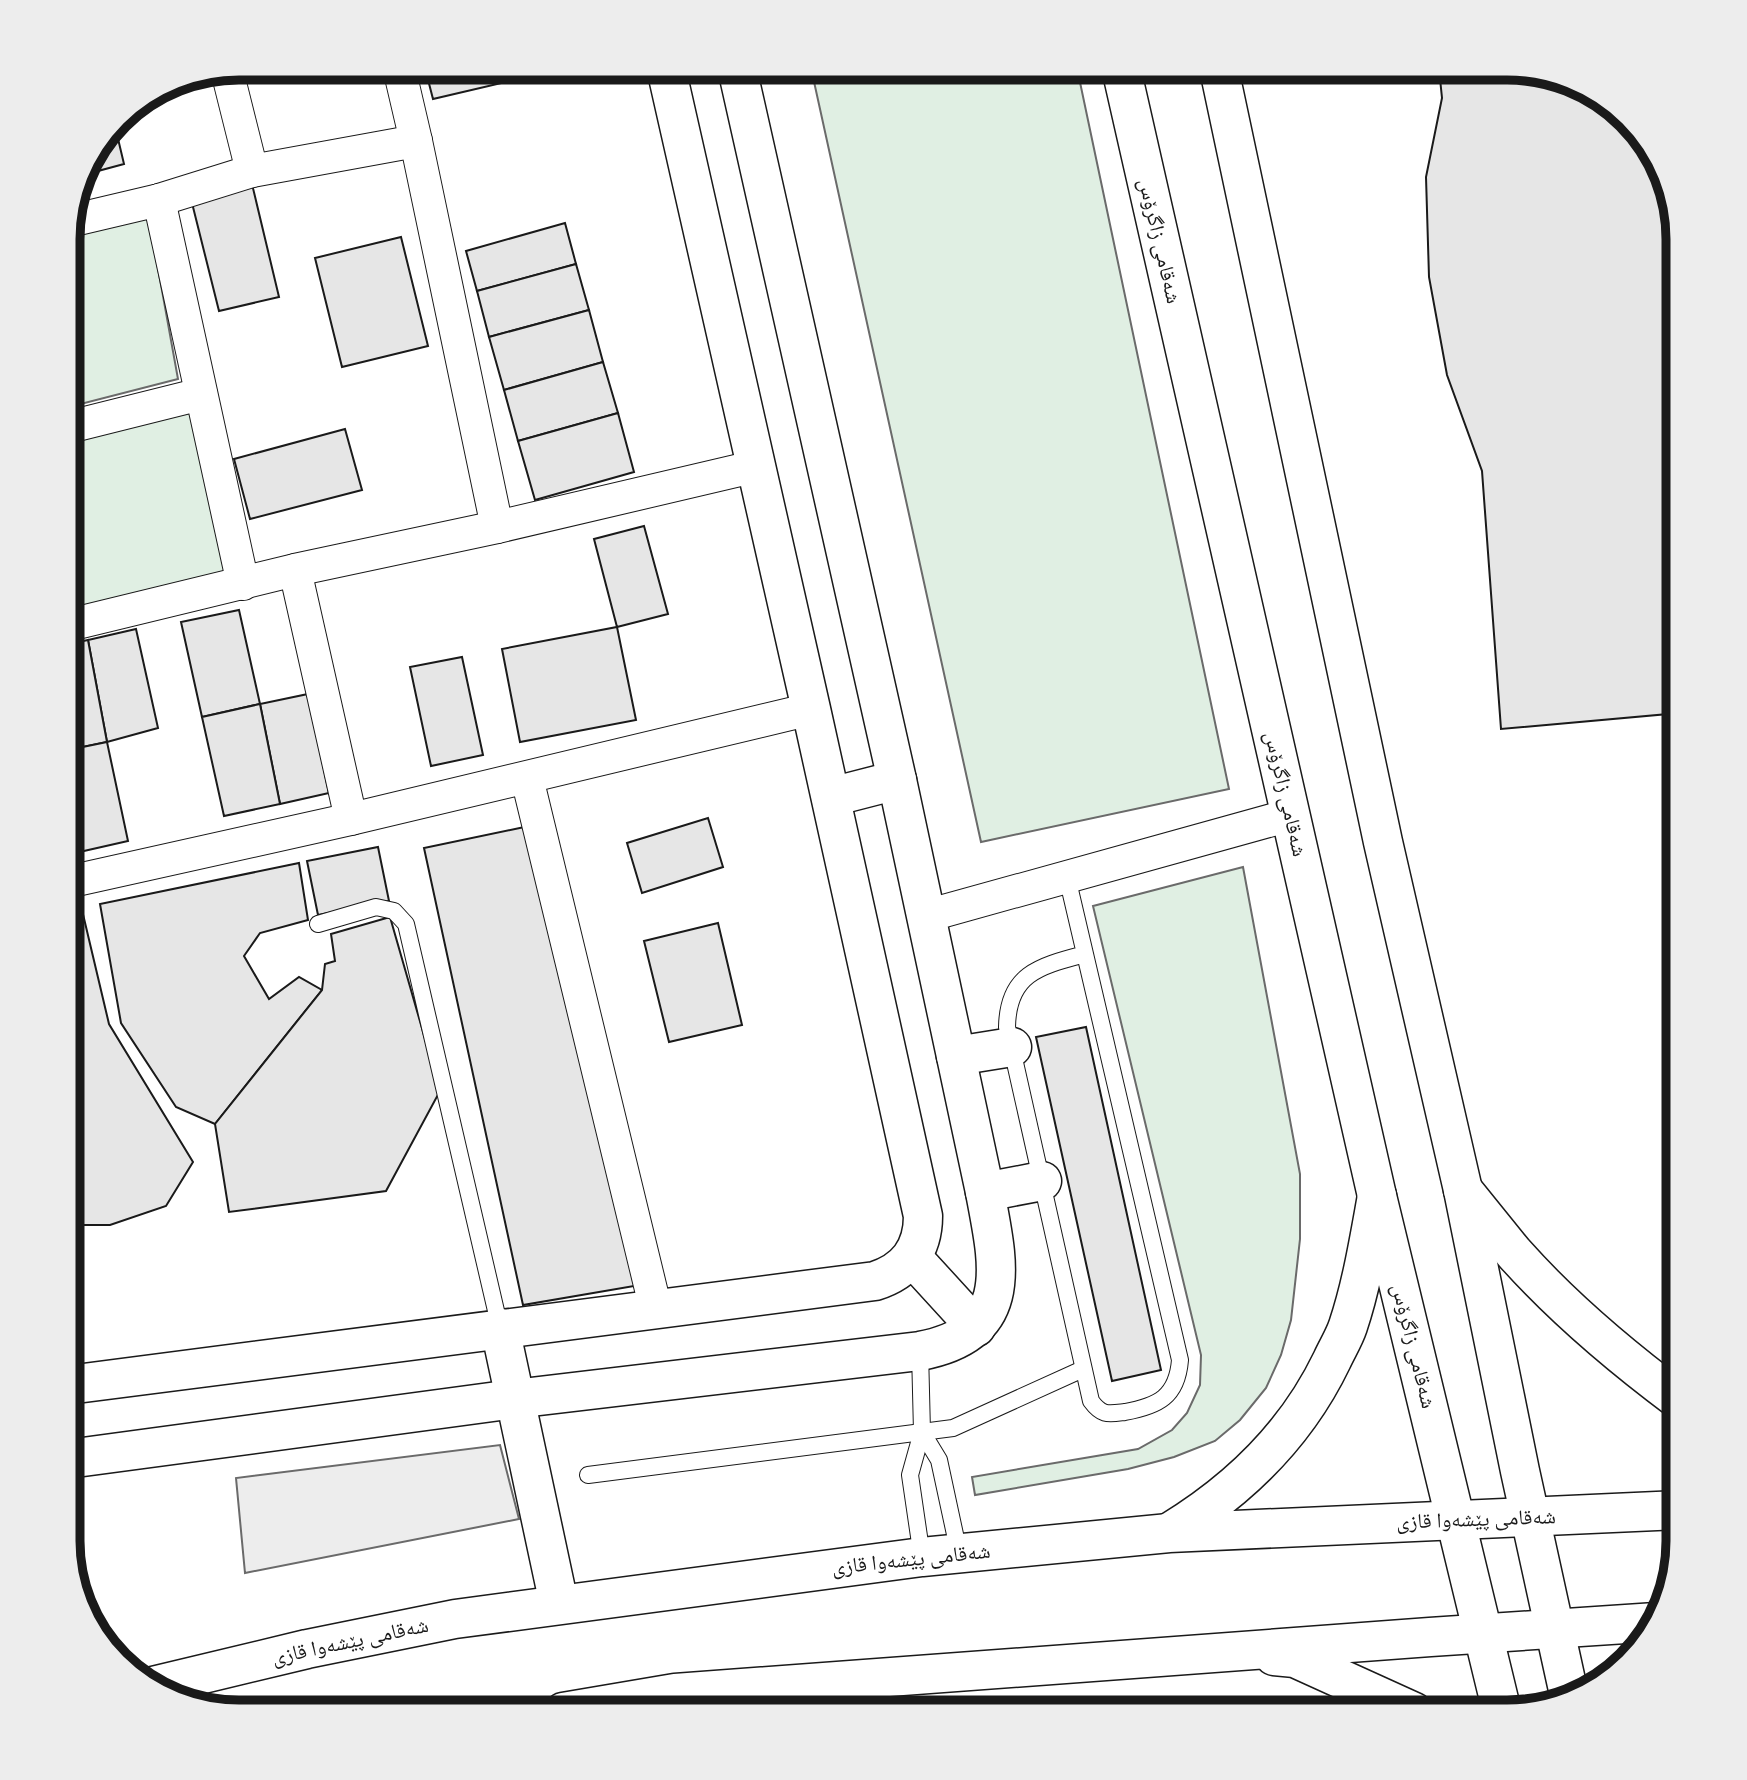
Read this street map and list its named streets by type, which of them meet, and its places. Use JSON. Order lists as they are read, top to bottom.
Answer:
{
  "streets": {
    "main road": ["شەقامی زاگرۆس", "شەقامی پێشەوا قازی"]
  },
  "crossings": [
    ["شەقامی زاگرۆس", "شەقامی پێشەوا قازی"]
  ]
}
